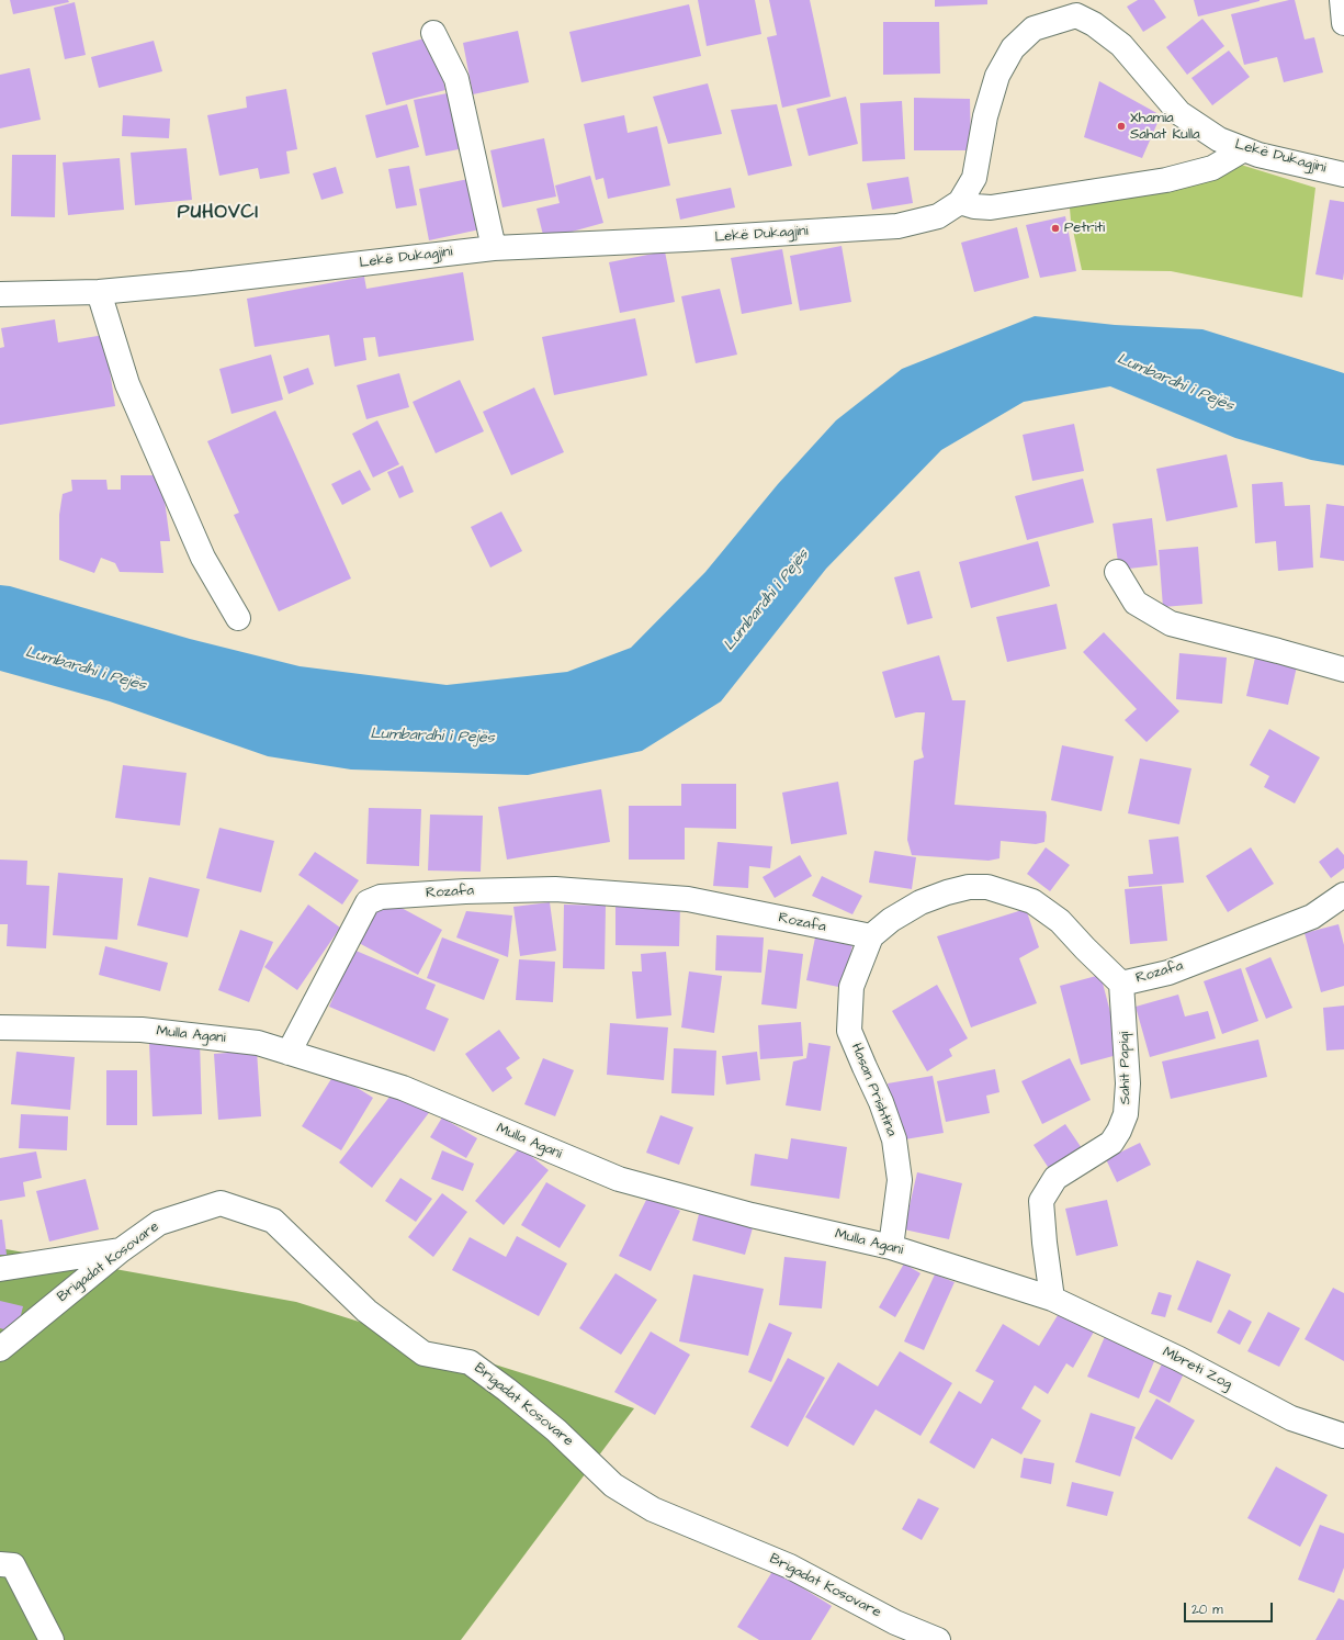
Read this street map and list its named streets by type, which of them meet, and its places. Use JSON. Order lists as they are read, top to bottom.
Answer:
{
  "streets": {
    "street": [
      "Lekë Dukagjini",
      "Rozafa",
      "Mulla Agani",
      "Sahit Papiqi",
      "Hasan Prishtina",
      "Brigadat Kosovare",
      "Mbreti Zog"
    ]
  },
  "crossings": [
    ["Rozafa", "Mulla Agani"],
    ["Rozafa", "Sahit Papiqi"],
    ["Rozafa", "Hasan Prishtina"],
    ["Mulla Agani", "Sahit Papiqi"],
    ["Mulla Agani", "Hasan Prishtina"],
    ["Mulla Agani", "Mbreti Zog"],
    ["Sahit Papiqi", "Mbreti Zog"]
  ],
  "districts": ["PUHOVCI"],
  "water": ["Lumbardhi i Pejës"],
  "places": ["Xhamia Sahat Kulla", "Petriti"],
  "scale_bar": "20 m"
}
